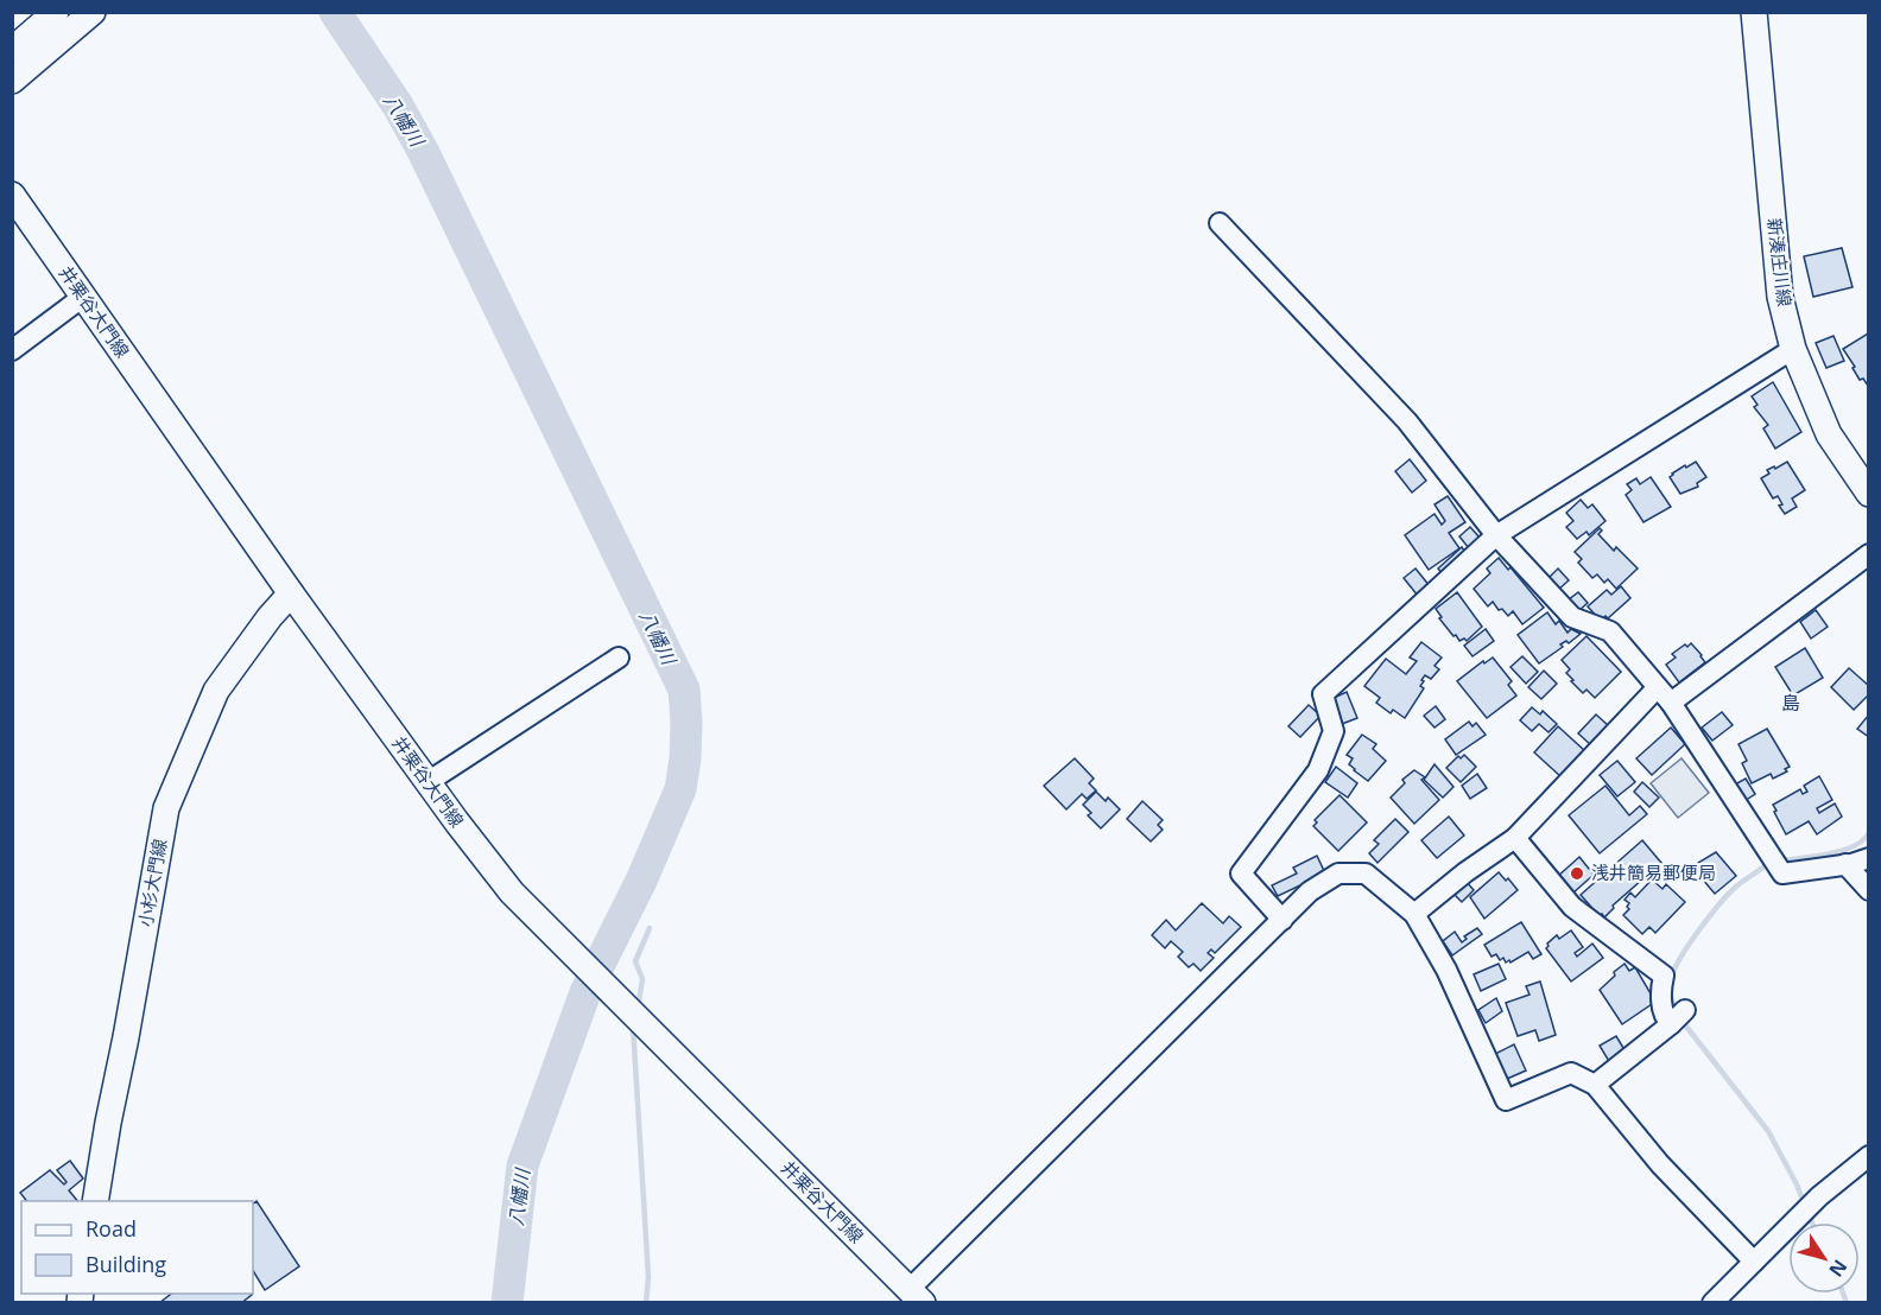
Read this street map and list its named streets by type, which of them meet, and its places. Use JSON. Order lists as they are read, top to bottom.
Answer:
{
  "streets": {
    "main road": ["新湊庄川線", "井栗谷大門線", "小杉大門線"]
  },
  "crossings": [
    ["井栗谷大門線", "小杉大門線"]
  ],
  "districts": ["島"],
  "water": ["八幡川"],
  "places": ["浅井簡易郵便局"],
  "legend": ["Road", "Building"],
  "north": "bottom right"
}
